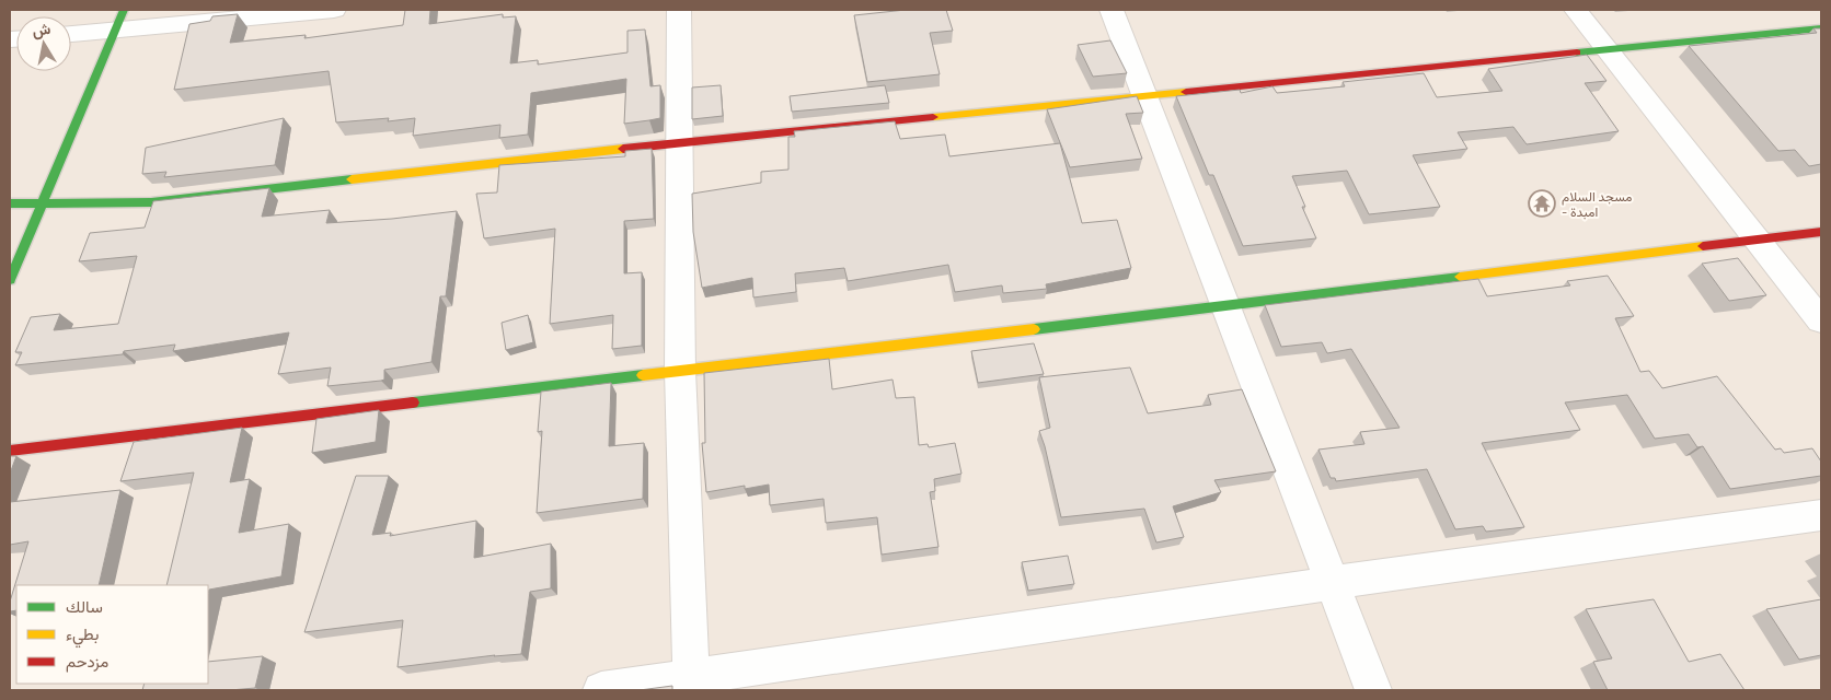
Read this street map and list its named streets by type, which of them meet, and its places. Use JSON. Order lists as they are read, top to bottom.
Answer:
{
  "places": {
    "temple": ["مسجد السلام - امبدة"]
  },
  "legend": ["سالك", "بطيء", "مزدحم"],
  "north": "top"
}
